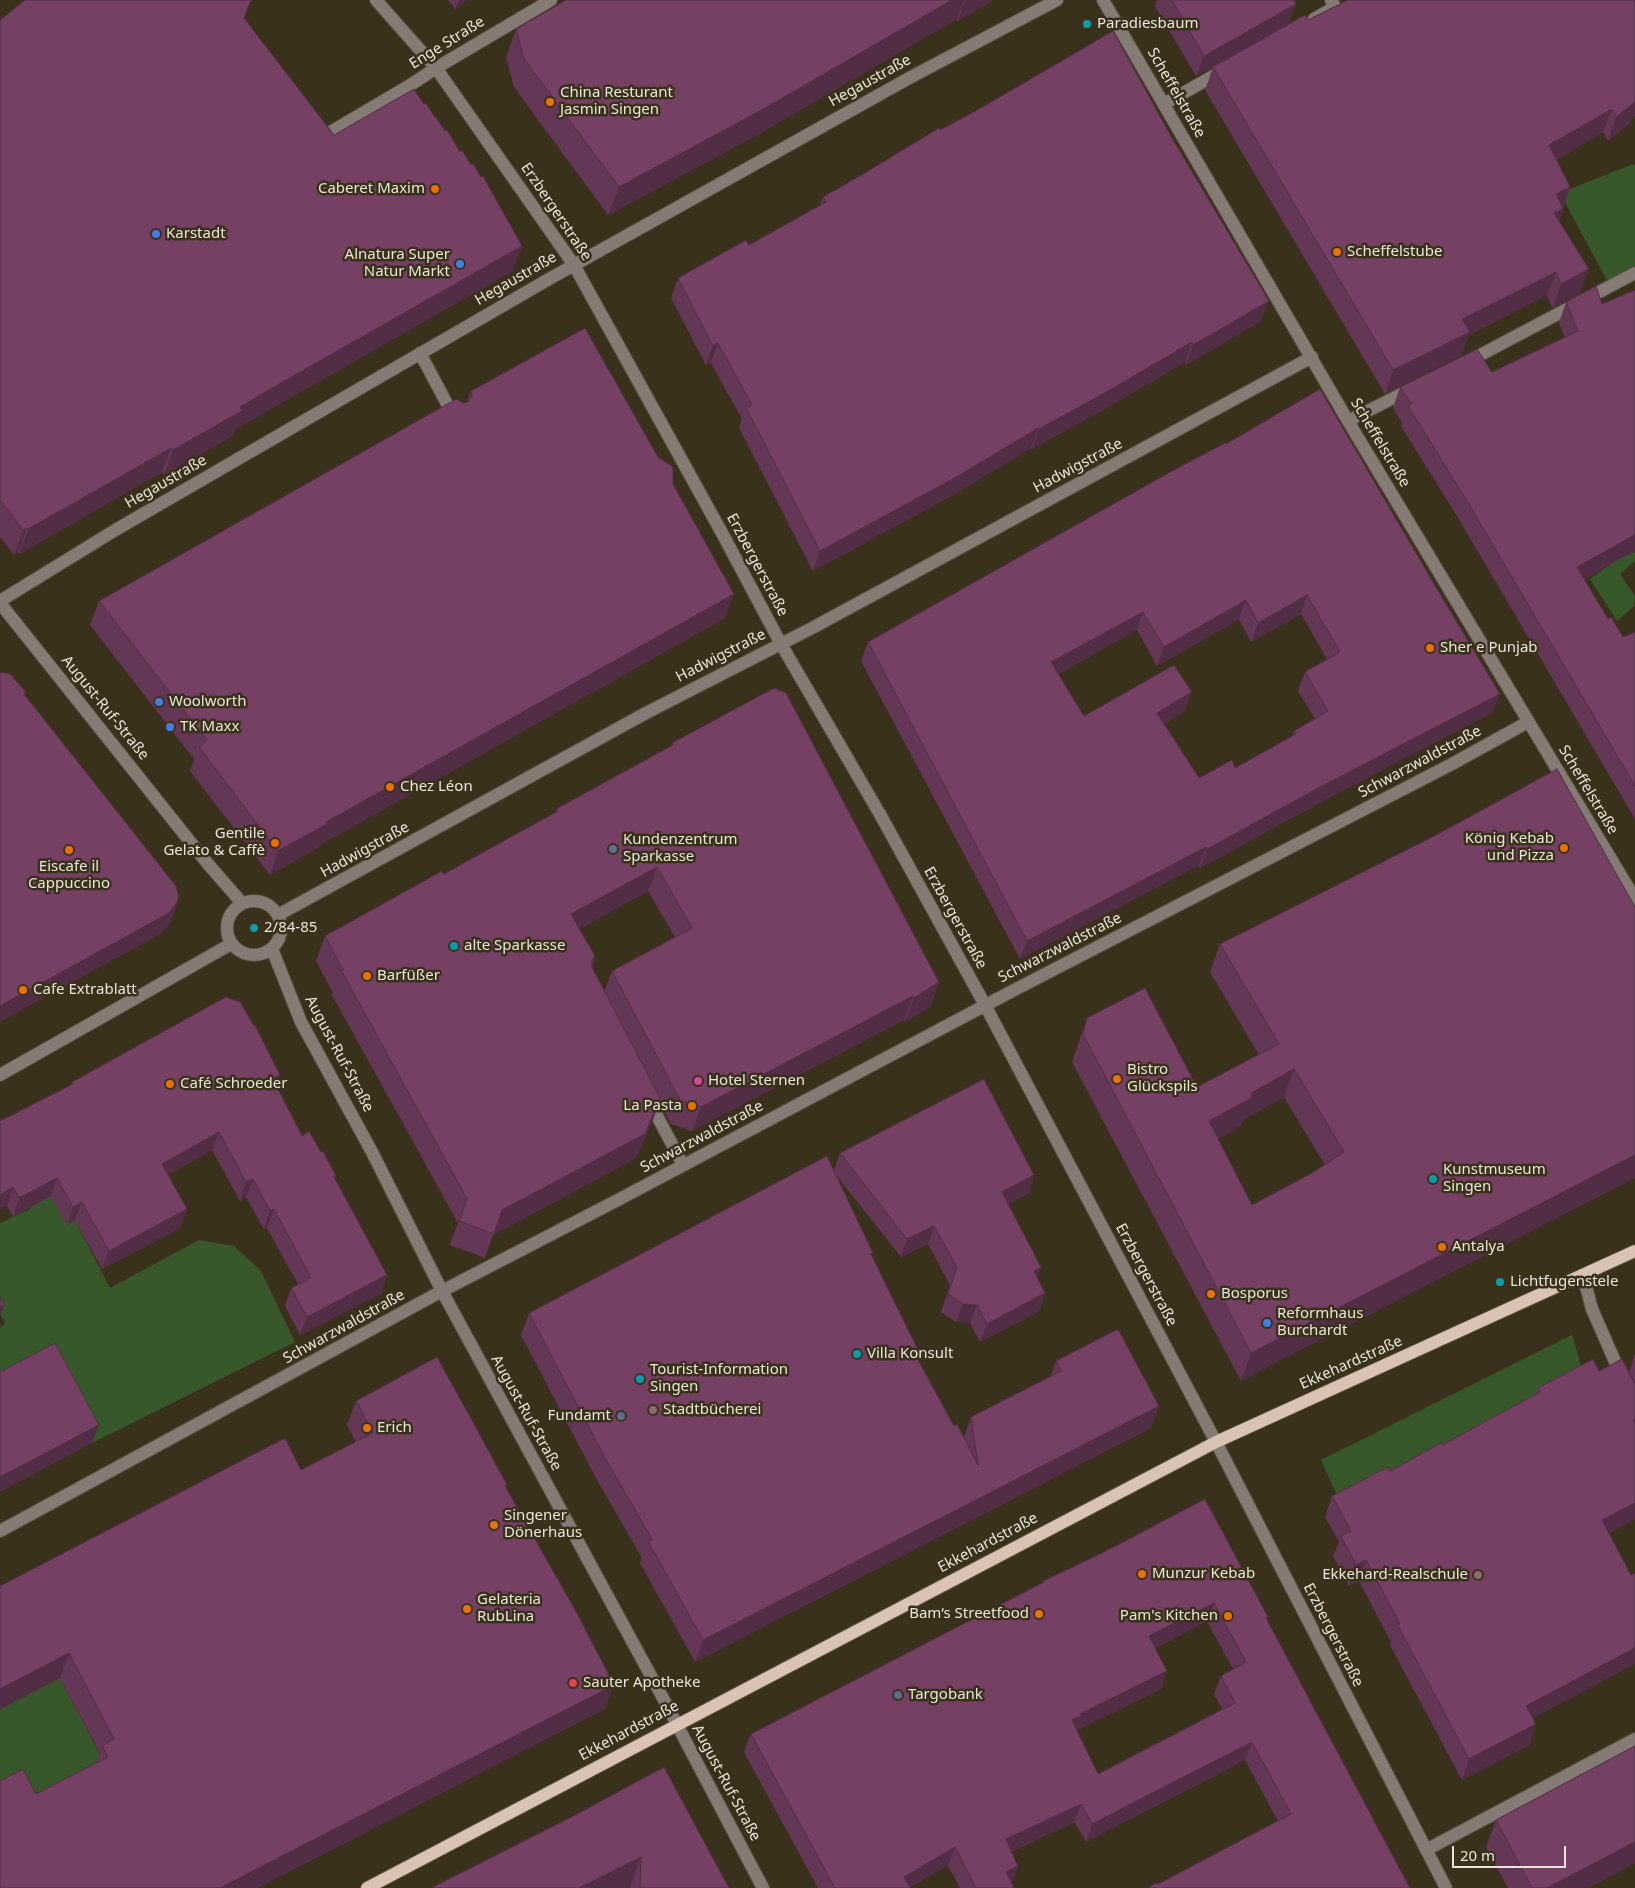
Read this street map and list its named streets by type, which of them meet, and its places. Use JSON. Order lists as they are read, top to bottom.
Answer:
{
  "streets": {
    "main road": ["Ekkehardstraße"],
    "street": [
      "Enge Straße",
      "Hegaustraße",
      "Scheffelstraße",
      "Erzbergerstraße",
      "Hadwigstraße",
      "August-Ruf-Straße",
      "Schwarzwaldstraße"
    ]
  },
  "crossings": [
    ["Enge Straße", "Erzbergerstraße"],
    ["Hegaustraße", "Erzbergerstraße"],
    ["Hegaustraße", "August-Ruf-Straße"],
    ["Scheffelstraße", "Hadwigstraße"],
    ["Scheffelstraße", "Schwarzwaldstraße"],
    ["Erzbergerstraße", "Hadwigstraße"],
    ["Erzbergerstraße", "Schwarzwaldstraße"],
    ["Erzbergerstraße", "Ekkehardstraße"],
    ["Hadwigstraße", "August-Ruf-Straße"],
    ["August-Ruf-Straße", "Schwarzwaldstraße"],
    ["August-Ruf-Straße", "Ekkehardstraße"]
  ],
  "places": [
    "Paradiesbaum",
    "China Resturant Jasmin Singen",
    "Caberet Maxim",
    "Karstadt",
    "Scheffelstube",
    "Alnatura Super Natur Markt",
    "Sher e Punjab",
    "Woolworth",
    "TK Maxx",
    "Chez Léon",
    "Gentile Gelato & Caffè",
    "König Kebab und Pizza",
    "Kundenzentrum Sparkasse",
    "Eiscafe il Cappuccino",
    "2/84-85",
    "alte Sparkasse",
    "Barfüßer",
    "Cafe Extrablatt",
    "Bistro Glückspils",
    "Hotel Sternen",
    "Café Schroeder",
    "La Pasta",
    "Kunstmuseum Singen",
    "Antalya",
    "Lichtfugenstele",
    "Bosporus",
    "Reformhaus Burchardt",
    "Villa Konsult",
    "Tourist-Information Singen",
    "Stadtbücherei",
    "Fundamt",
    "Erich",
    "Singener Dönerhaus",
    "Munzur Kebab",
    "Ekkehard-Realschule",
    "Gelateria RubLina",
    "Bam‘s Streetfood",
    "Pam's Kitchen",
    "Sauter Apotheke",
    "Targobank"
  ],
  "scale_bar": "20 m"
}
